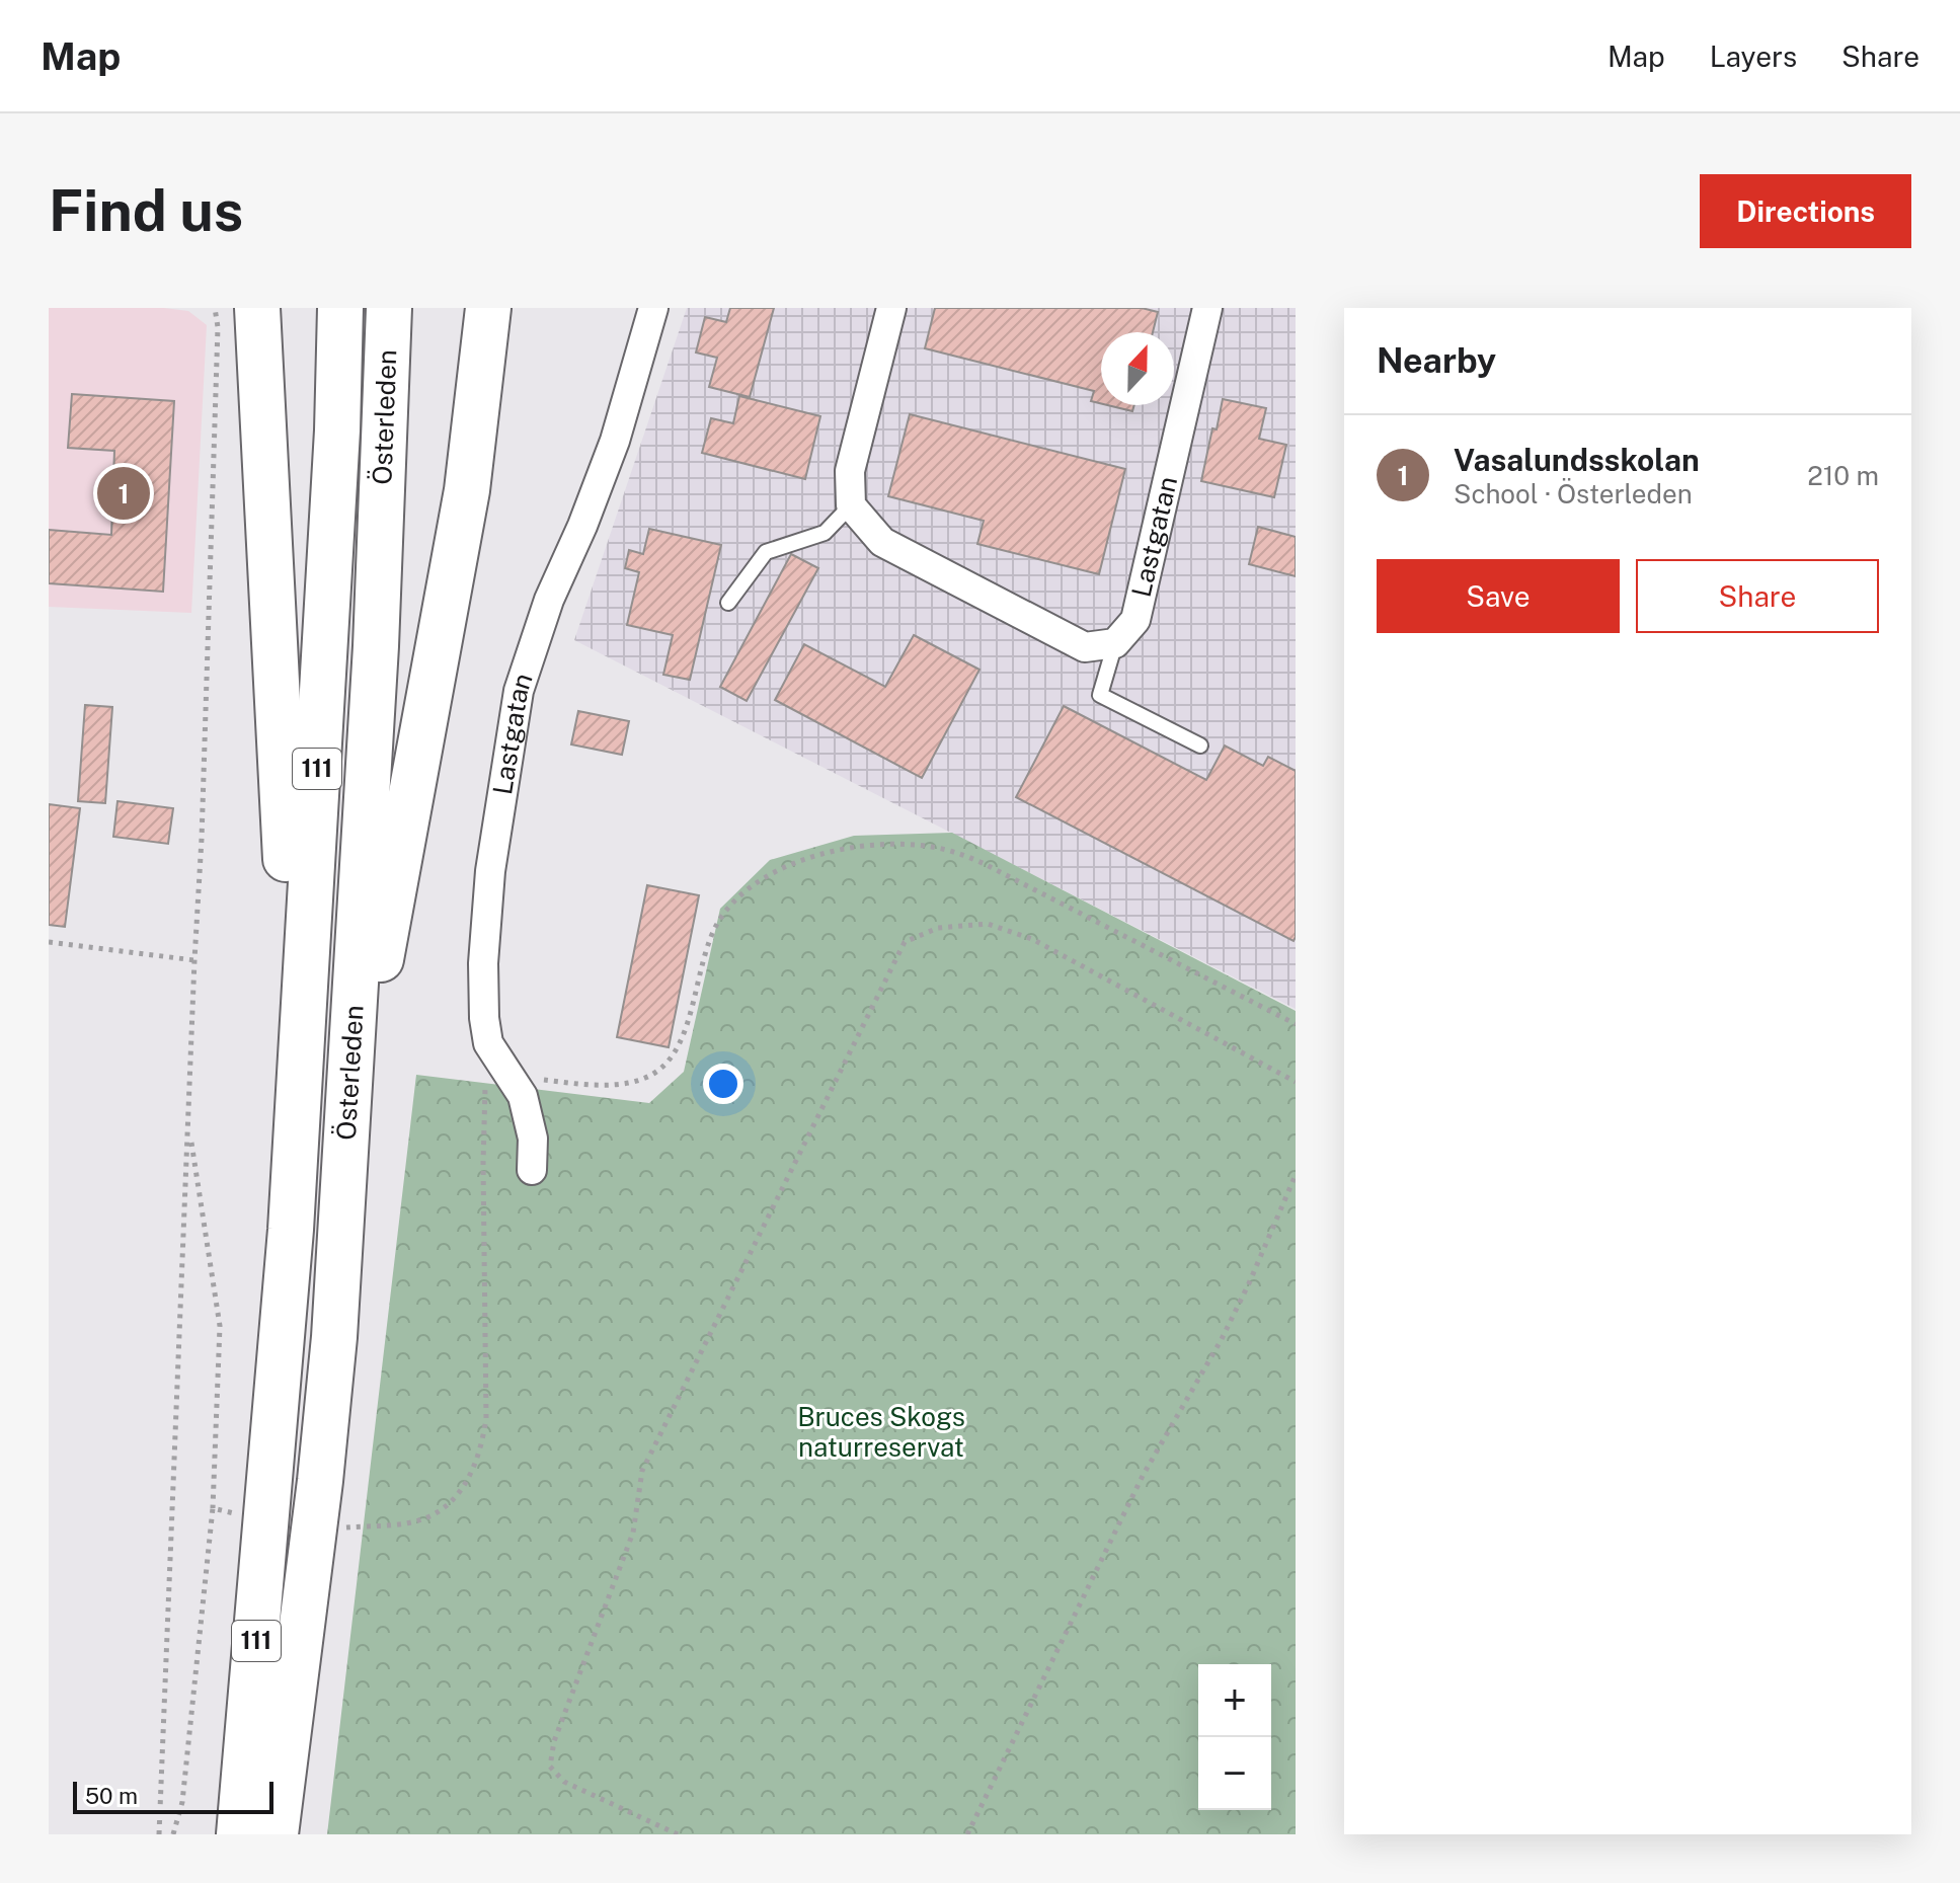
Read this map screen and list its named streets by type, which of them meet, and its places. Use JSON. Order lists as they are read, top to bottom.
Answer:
{
  "streets": {
    "main road": ["Österleden", "111"],
    "street": ["Lastgatan"]
  },
  "parks": ["Bruces Skogs naturreservat"],
  "scale_bar": "50 m",
  "north": "top",
  "page": {
    "header": "Map",
    "nav": ["Map", "Layers", "Share"],
    "buttons": [
      "Directions",
      ["Save", "Share"]
    ],
    "title": "Find us",
    "heading": "Nearby",
    "list": [
      {
        "mark": "1",
        "name": "Vasalundsskolan",
        "note": "School · Österleden",
        "value": "210 m"
      }
    ],
    "pins": "1",
    "map_buttons": ["+", "−"],
    "scale": "50 m"
  }
}
